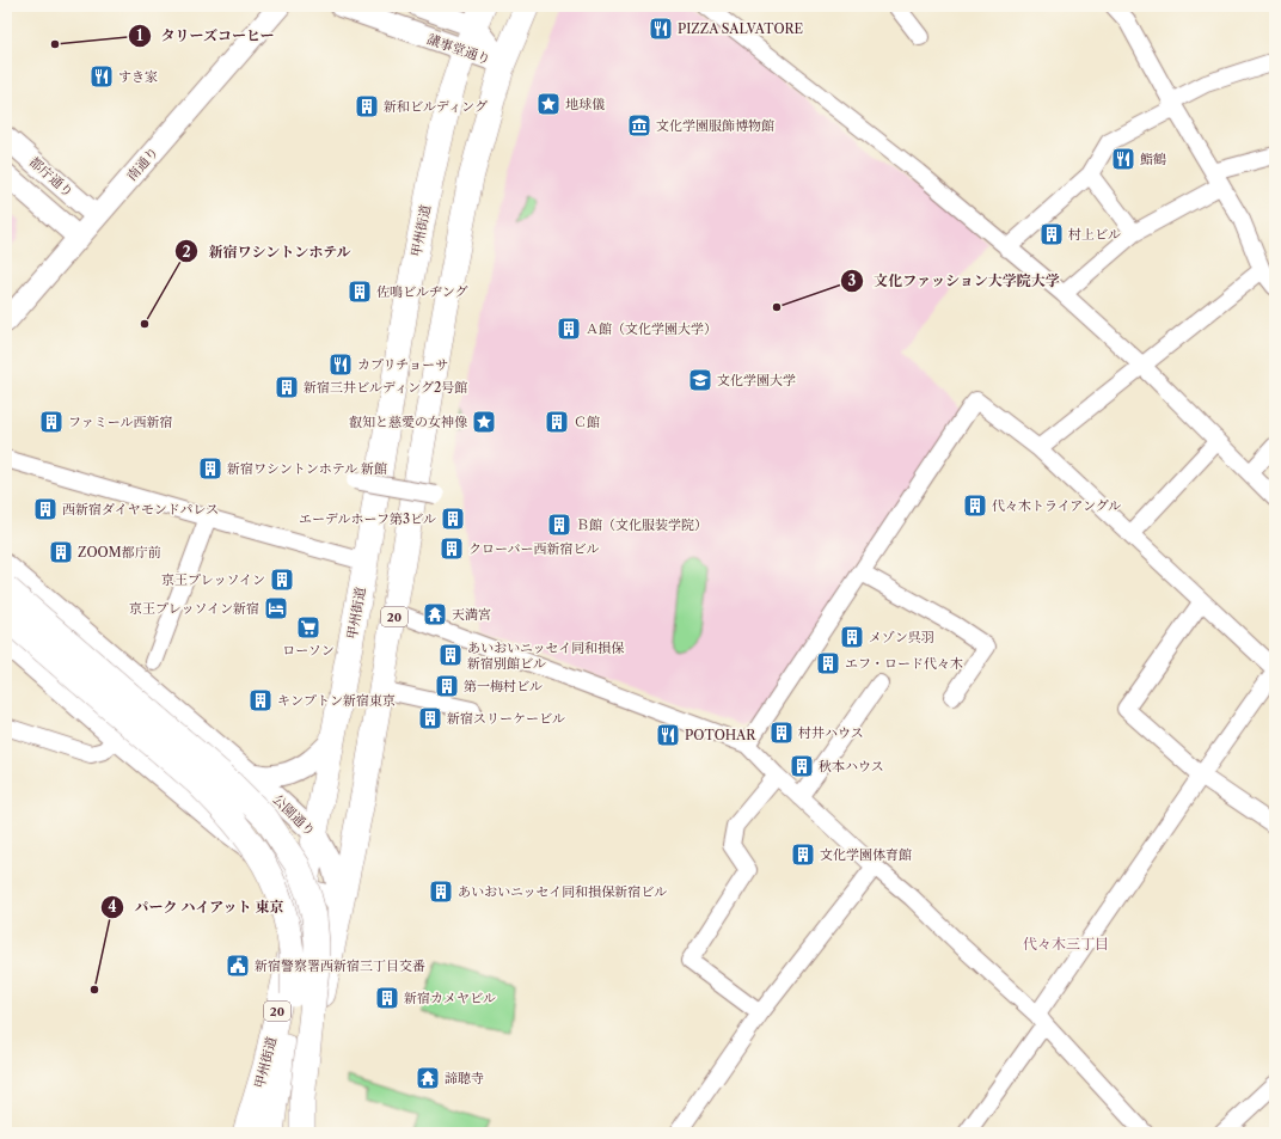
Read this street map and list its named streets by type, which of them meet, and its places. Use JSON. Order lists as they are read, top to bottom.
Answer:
{
  "streets": {
    "highway": ["甲州街道", "20"],
    "main road": [
      "議事堂通り",
      "南通り",
      "都庁通り",
      "公園通り"
    ]
  },
  "crossings": [
    ["議事堂通り", "甲州街道"],
    ["議事堂通り", "20"],
    ["南通り", "都庁通り"],
    ["甲州街道", "20"],
    ["甲州街道", "公園通り"],
    ["20", "公園通り"]
  ],
  "districts": ["代々木三丁目"],
  "places": {
    "restaurant": [
      "PIZZA SALVATORE",
      "すき家",
      "鮨鶴",
      "カプリチョーサ",
      "POTOHAR"
    ],
    "other": [
      "タリーズコーヒー",
      "文化ファッション大学院大学",
      "新宿ワシントンホテル",
      "パーク ハイアット 東京"
    ],
    "place": ["地球儀", "叡知と慈愛の女神像"],
    "building": [
      "新和ビルディング",
      "村上ビル",
      "佐鳴ビルヂング",
      "Ａ館（文化学園大学）",
      "新宿三井ビルディング2号館",
      "ファミール西新宿",
      "Ｃ館",
      "新宿ワシントンホテル 新館",
      "代々木トライアングル",
      "西新宿ダイヤモンドパレス",
      "エーデルホーフ第3ビル",
      "Ｂ館（文化服装学院）",
      "クローバー西新宿ビル",
      "ZOOM都庁前",
      "京王プレッソイン",
      "メゾン呉羽",
      "あいおいニッセイ同和損保 新宿別館ビル",
      "エフ・ロード代々木",
      "第一梅村ビル",
      "キンプトン新宿東京",
      "新宿スリーケービル",
      "村井ハウス",
      "秋本ハウス",
      "文化学園体育館",
      "あいおいニッセイ同和損保新宿ビル",
      "新宿カメヤビル"
    ],
    "museum": ["文化学園服飾博物館"],
    "school or university": ["文化学園大学"],
    "hotel": ["京王プレッソイン新宿"],
    "temple": ["天満宮", "諦聴寺"],
    "supermarket": ["ローソン"],
    "public building": ["新宿警察署西新宿三丁目交番"]
  }
}
